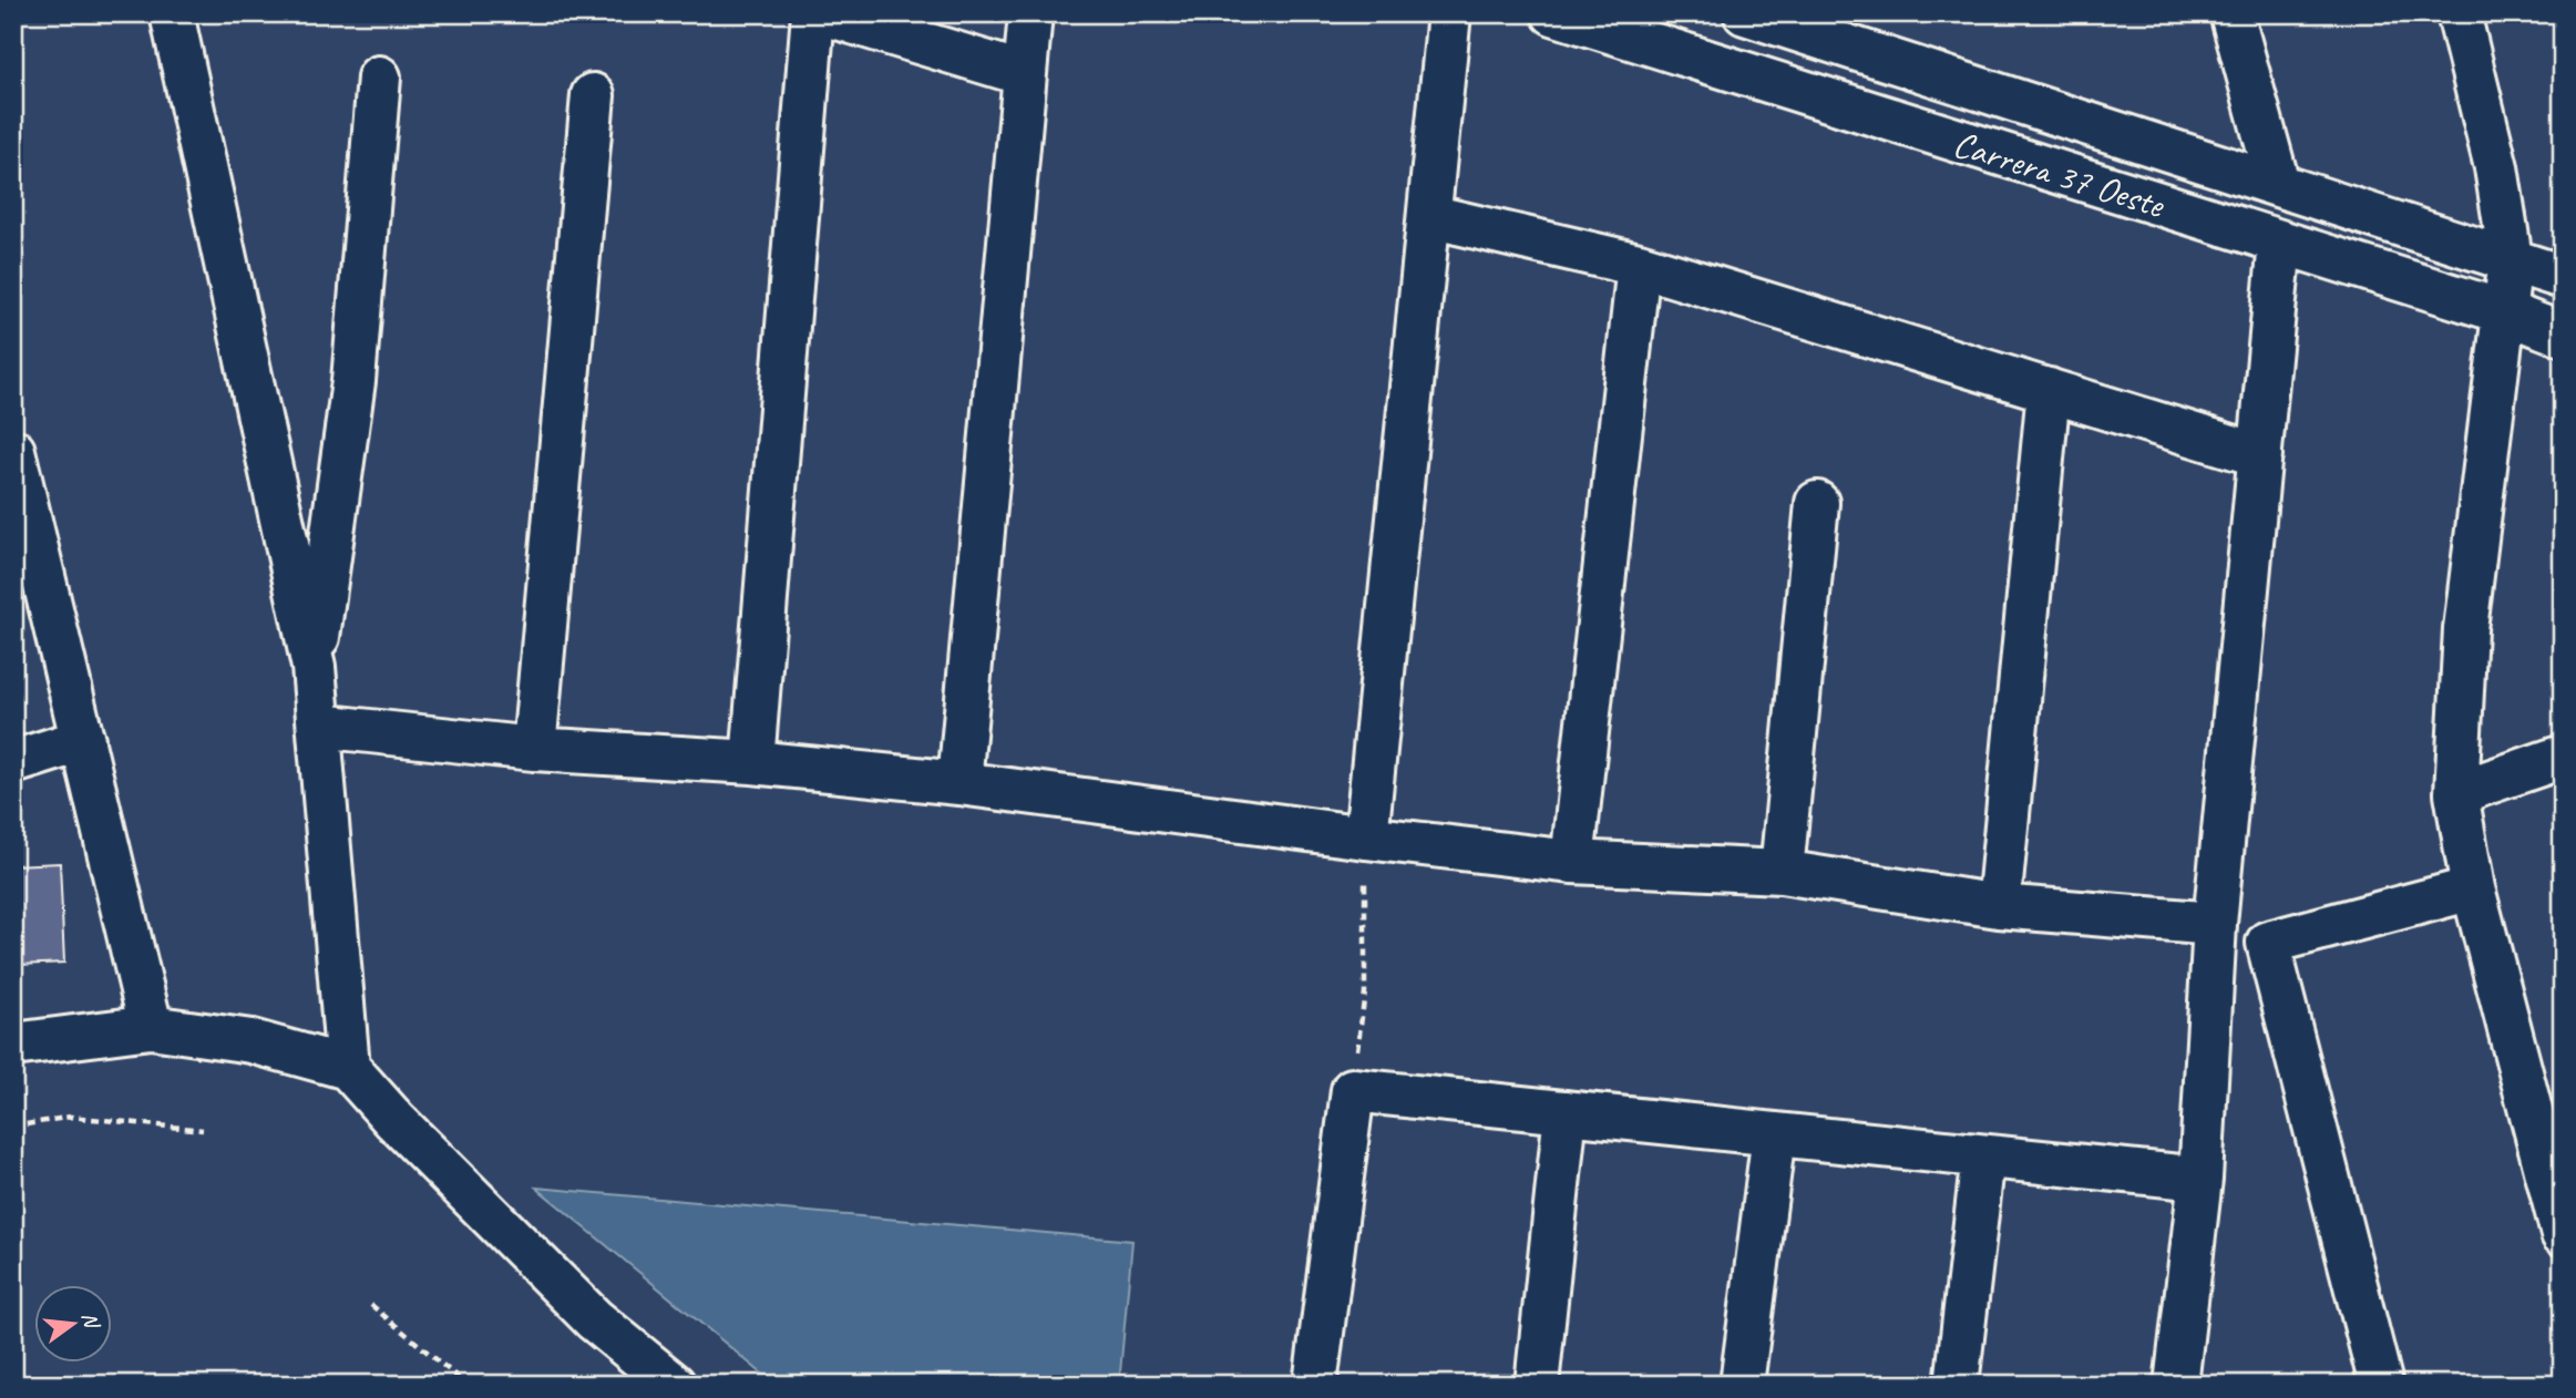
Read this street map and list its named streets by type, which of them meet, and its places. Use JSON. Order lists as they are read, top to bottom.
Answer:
{
  "streets": {
    "street": ["Carrera 37 Oeste"]
  },
  "north": "right"
}
